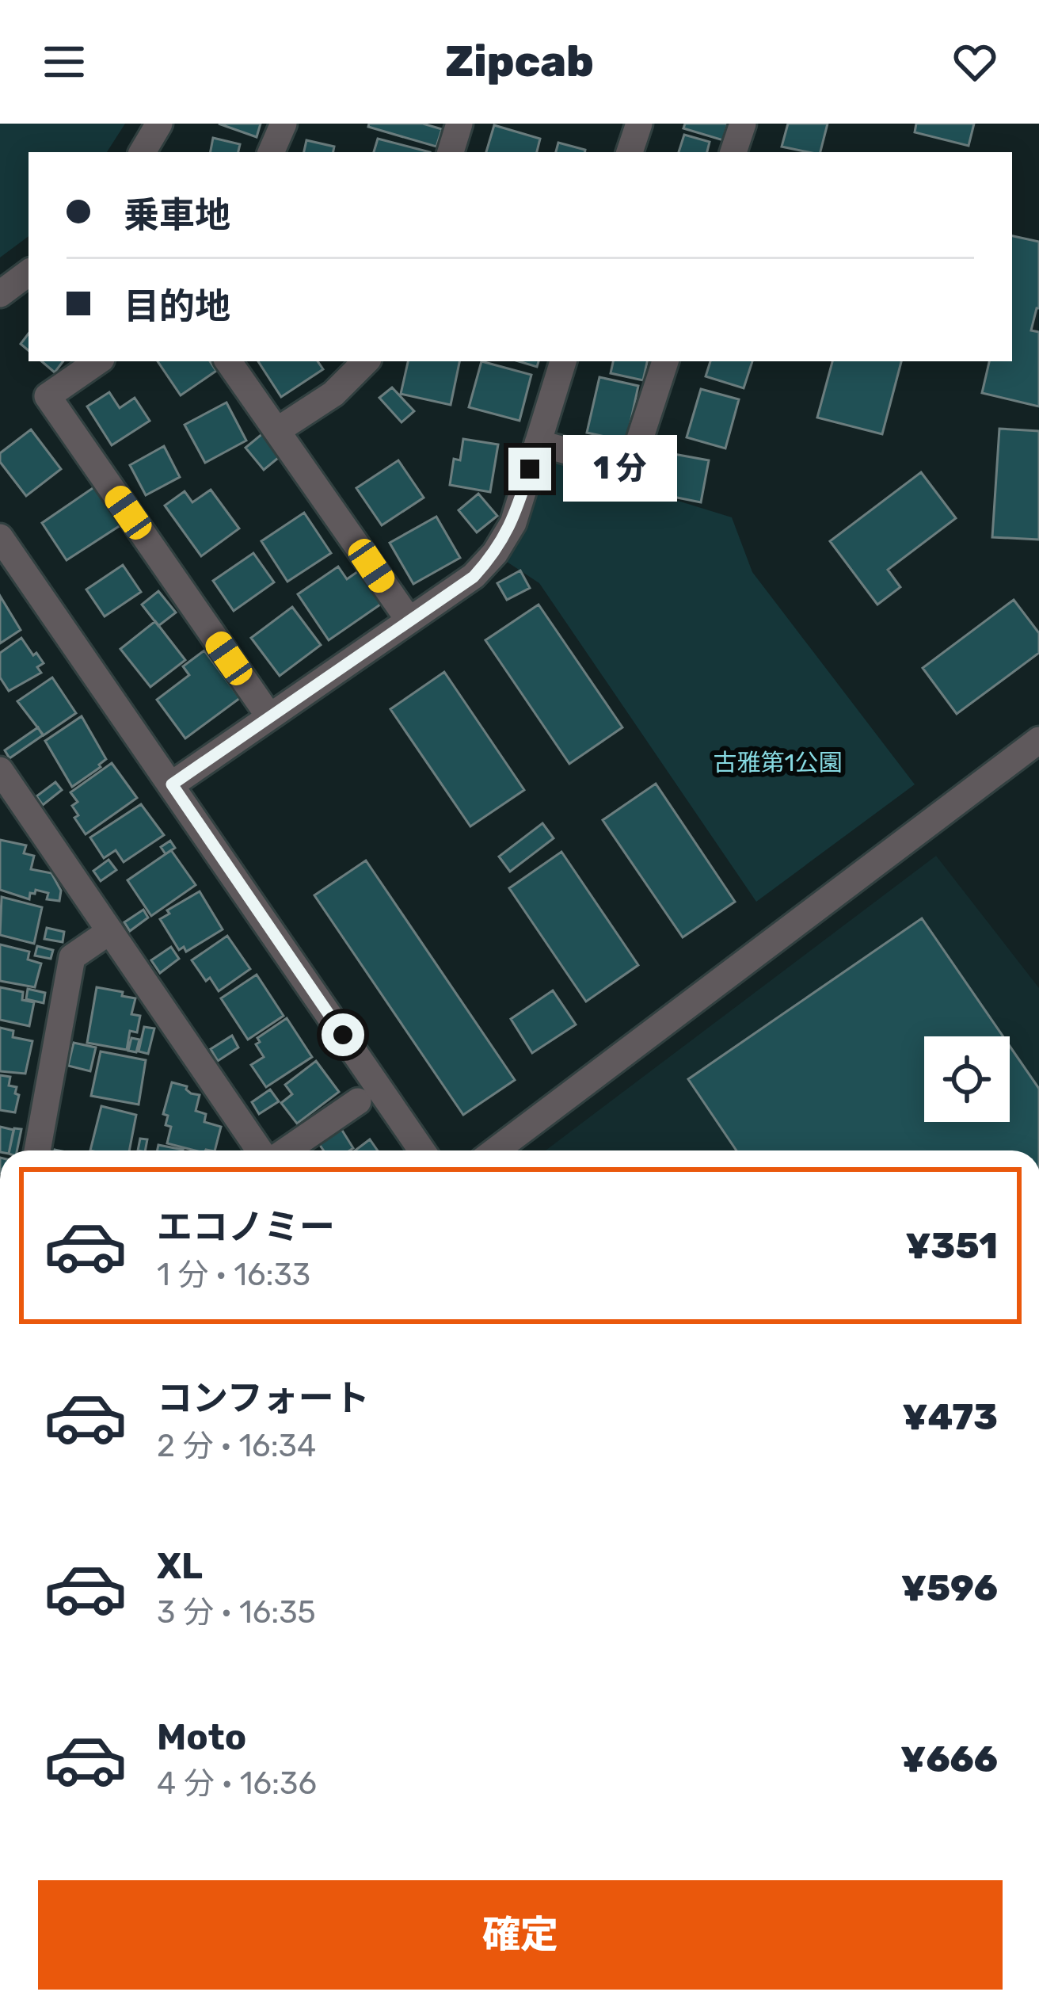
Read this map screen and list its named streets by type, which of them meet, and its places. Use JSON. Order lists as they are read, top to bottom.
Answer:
{
  "parks": ["古雅第1公園"],
  "page": {
    "header": "Zipcab",
    "banner": ["乗車地", "目的地"],
    "bubble": "1 分",
    "list": [
      {
        "name": "エコノミー",
        "note": "1 分 · 16:33",
        "value": "¥351"
      },
      {
        "name": "コンフォート",
        "note": "2 分 · 16:34",
        "value": "¥473"
      },
      {
        "name": "XL",
        "note": "3 分 · 16:35",
        "value": "¥596"
      },
      {
        "name": "Moto",
        "note": "4 分 · 16:36",
        "value": "¥666"
      }
    ],
    "buttons": "確定"
  }
}
